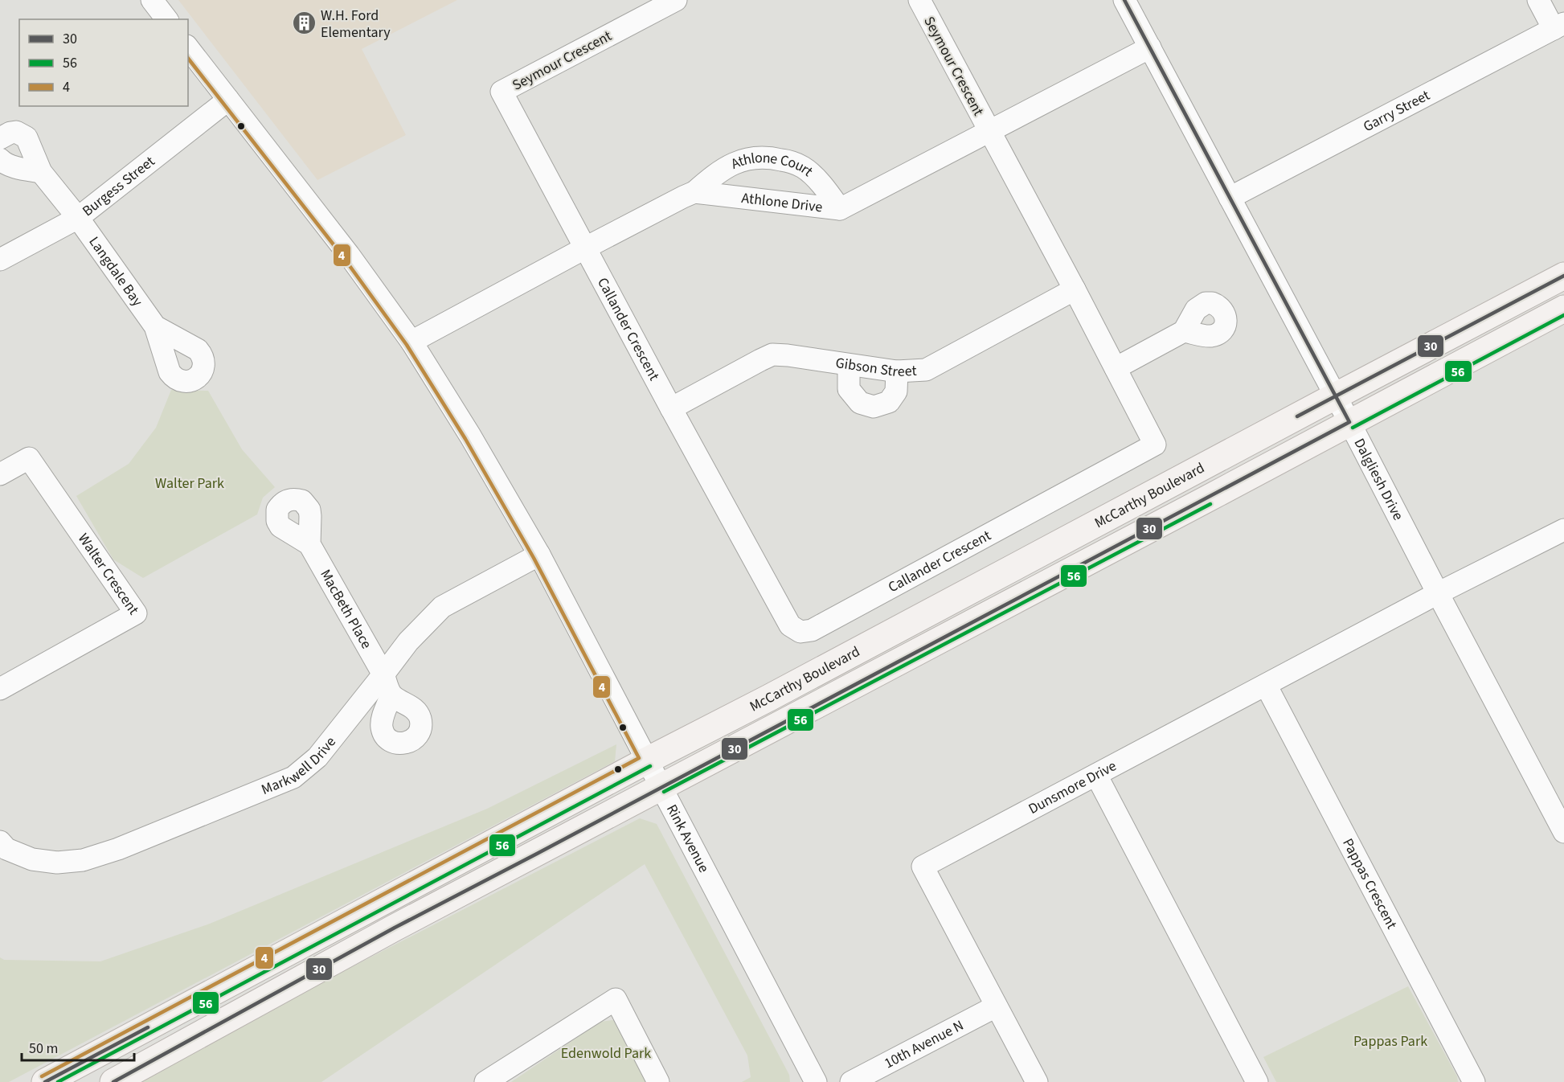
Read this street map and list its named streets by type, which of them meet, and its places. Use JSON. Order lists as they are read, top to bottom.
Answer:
{
  "streets": {
    "main road": ["McCarthy Boulevard"],
    "street": [
      "Seymour Crescent",
      "Garry Street",
      "Athlone Court",
      "Burgess Street",
      "Athlone Drive",
      "Langdale Bay",
      "Callander Crescent",
      "Gibson Street",
      "Dalgliesh Drive",
      "Walter Crescent",
      "MacBeth Place",
      "Markwell Drive",
      "Dunsmore Drive",
      "Rink Avenue",
      "Pappas Crescent",
      "10th Avenue N"
    ]
  },
  "crossings": [
    ["Seymour Crescent", "Athlone Drive"],
    ["Seymour Crescent", "Callander Crescent"],
    ["Garry Street", "Dalgliesh Drive"],
    ["Athlone Court", "Athlone Drive"],
    ["Burgess Street", "Langdale Bay"],
    ["Burgess Street", "Rink Avenue"],
    ["Athlone Drive", "Callander Crescent"],
    ["Athlone Drive", "Dalgliesh Drive"],
    ["Callander Crescent", "Gibson Street"],
    ["Dalgliesh Drive", "McCarthy Boulevard"],
    ["Dalgliesh Drive", "Dunsmore Drive"],
    ["McCarthy Boulevard", "Rink Avenue"],
    ["MacBeth Place", "Markwell Drive"],
    ["Markwell Drive", "Rink Avenue"],
    ["Dunsmore Drive", "Pappas Crescent"],
    ["Dunsmore Drive", "10th Avenue N"]
  ],
  "parks": ["Walter Park", "Pappas Park", "Edenwold Park"],
  "places": {
    "building": ["W.H. Ford Elementary"]
  },
  "lines": ["transit line 30", "transit line 4", "transit line 56"],
  "legend": ["30", "56", "4"],
  "scale_bar": "50 m"
}
